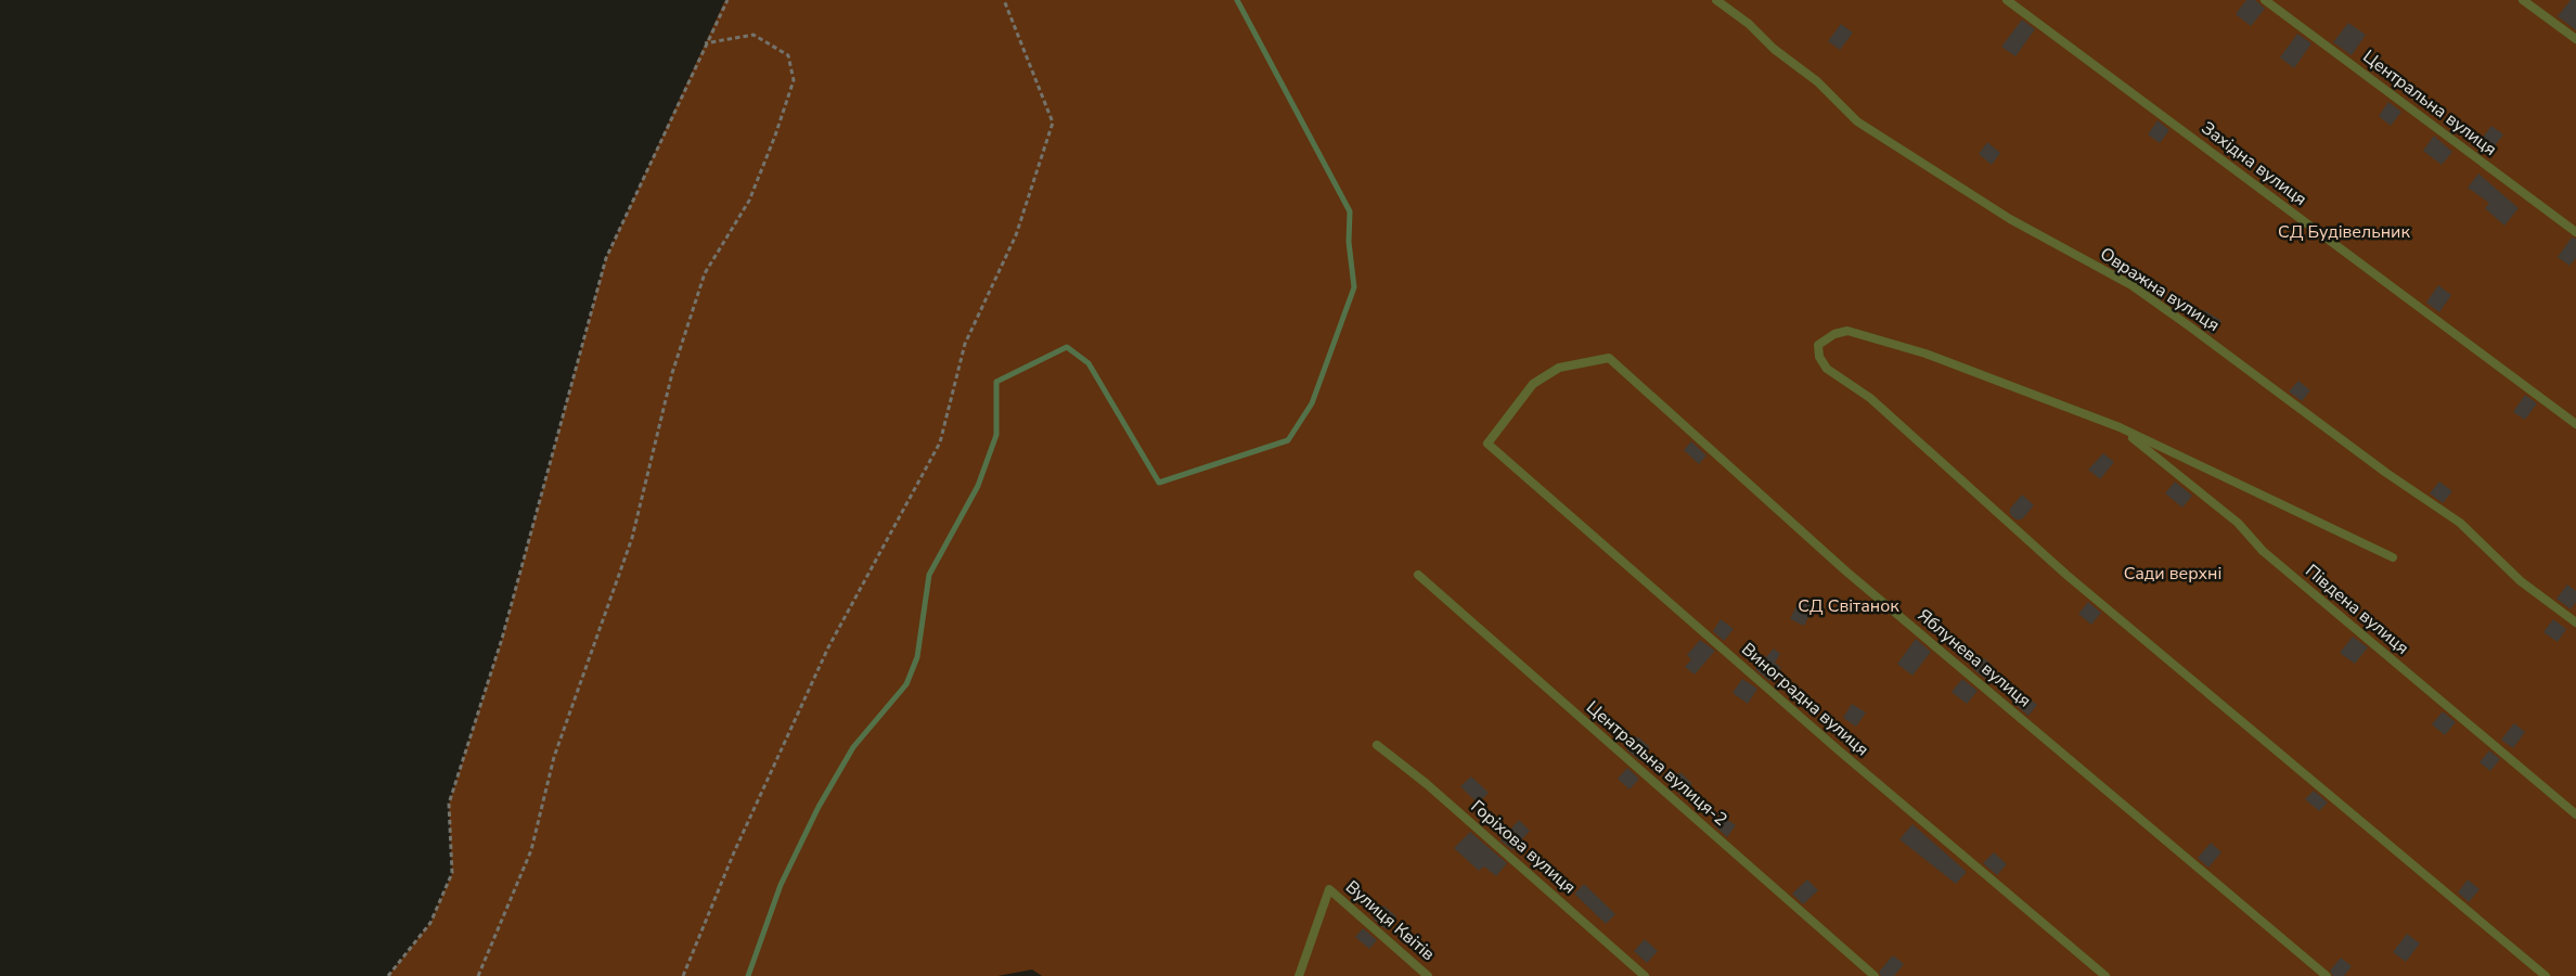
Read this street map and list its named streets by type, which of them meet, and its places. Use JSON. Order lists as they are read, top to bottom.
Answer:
{
  "streets": {
    "lane": [
      "Центральна вулиця",
      "Західна вулиця",
      "Овражна вулиця",
      "Південа вулиця",
      "Яблунева вулиця",
      "Виноградна вулиця",
      "Центральна вулиця-2",
      "Горіхова вулиця",
      "Вулиця Квітів"
    ]
  },
  "crossings": [
    ["Яблунева вулиця", "Виноградна вулиця"]
  ],
  "parks": ["СД Будівельник", "Сади верхні", "СД Світанок"]
}
